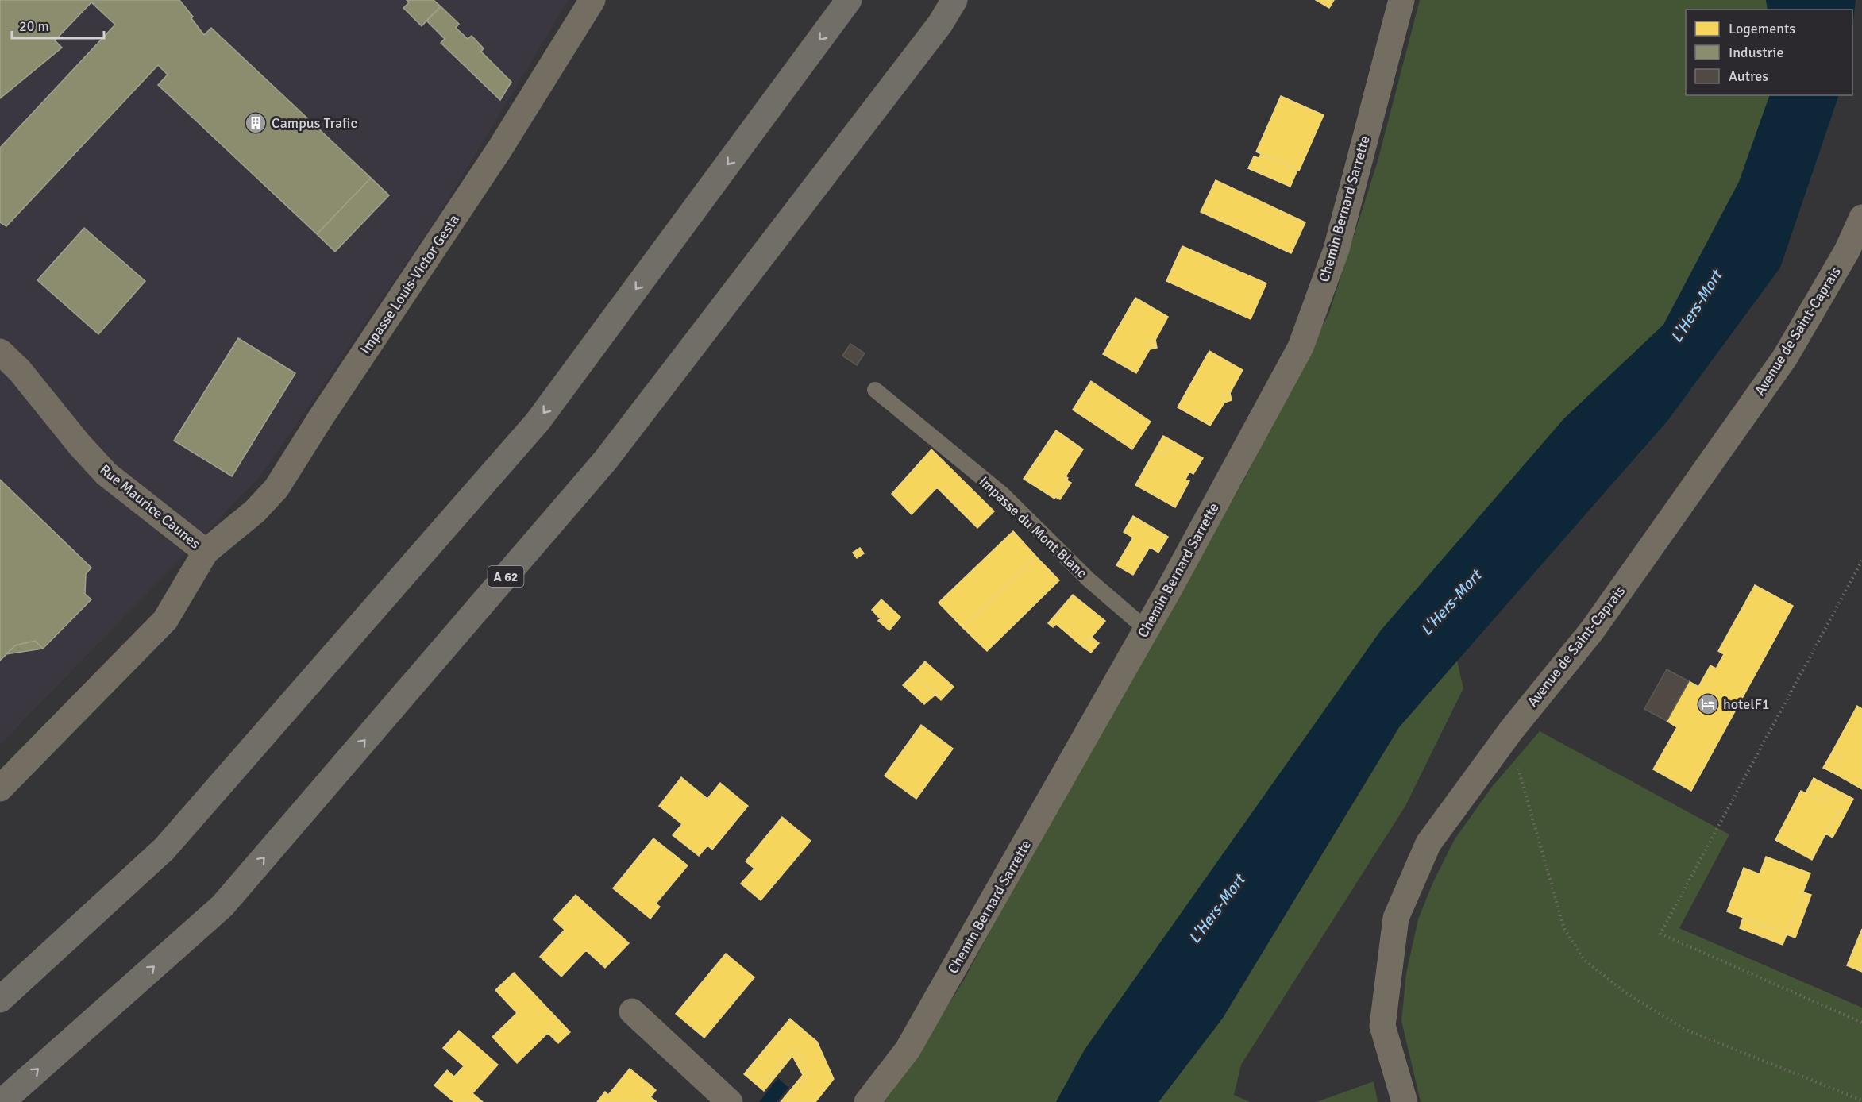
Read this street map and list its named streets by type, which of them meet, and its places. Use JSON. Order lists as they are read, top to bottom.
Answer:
{
  "streets": {
    "highway": ["A 62"],
    "street": [
      "Chemin Bernard Sarrette",
      "Impasse Louis-Victor Gesta",
      "Avenue de Saint-Caprais",
      "Rue Maurice Caunes"
    ],
    "lane": ["Impasse du Mont Blanc"]
  },
  "crossings": [
    ["Chemin Bernard Sarrette", "Impasse du Mont Blanc"],
    ["Impasse Louis-Victor Gesta", "Rue Maurice Caunes"]
  ],
  "water": ["L'Hers-Mort"],
  "places": {
    "building": ["Campus Trafic"],
    "hotel": ["hotelF1"]
  },
  "legend": ["Logements", "Industrie", "Autres"],
  "scale_bar": "20 m"
}
